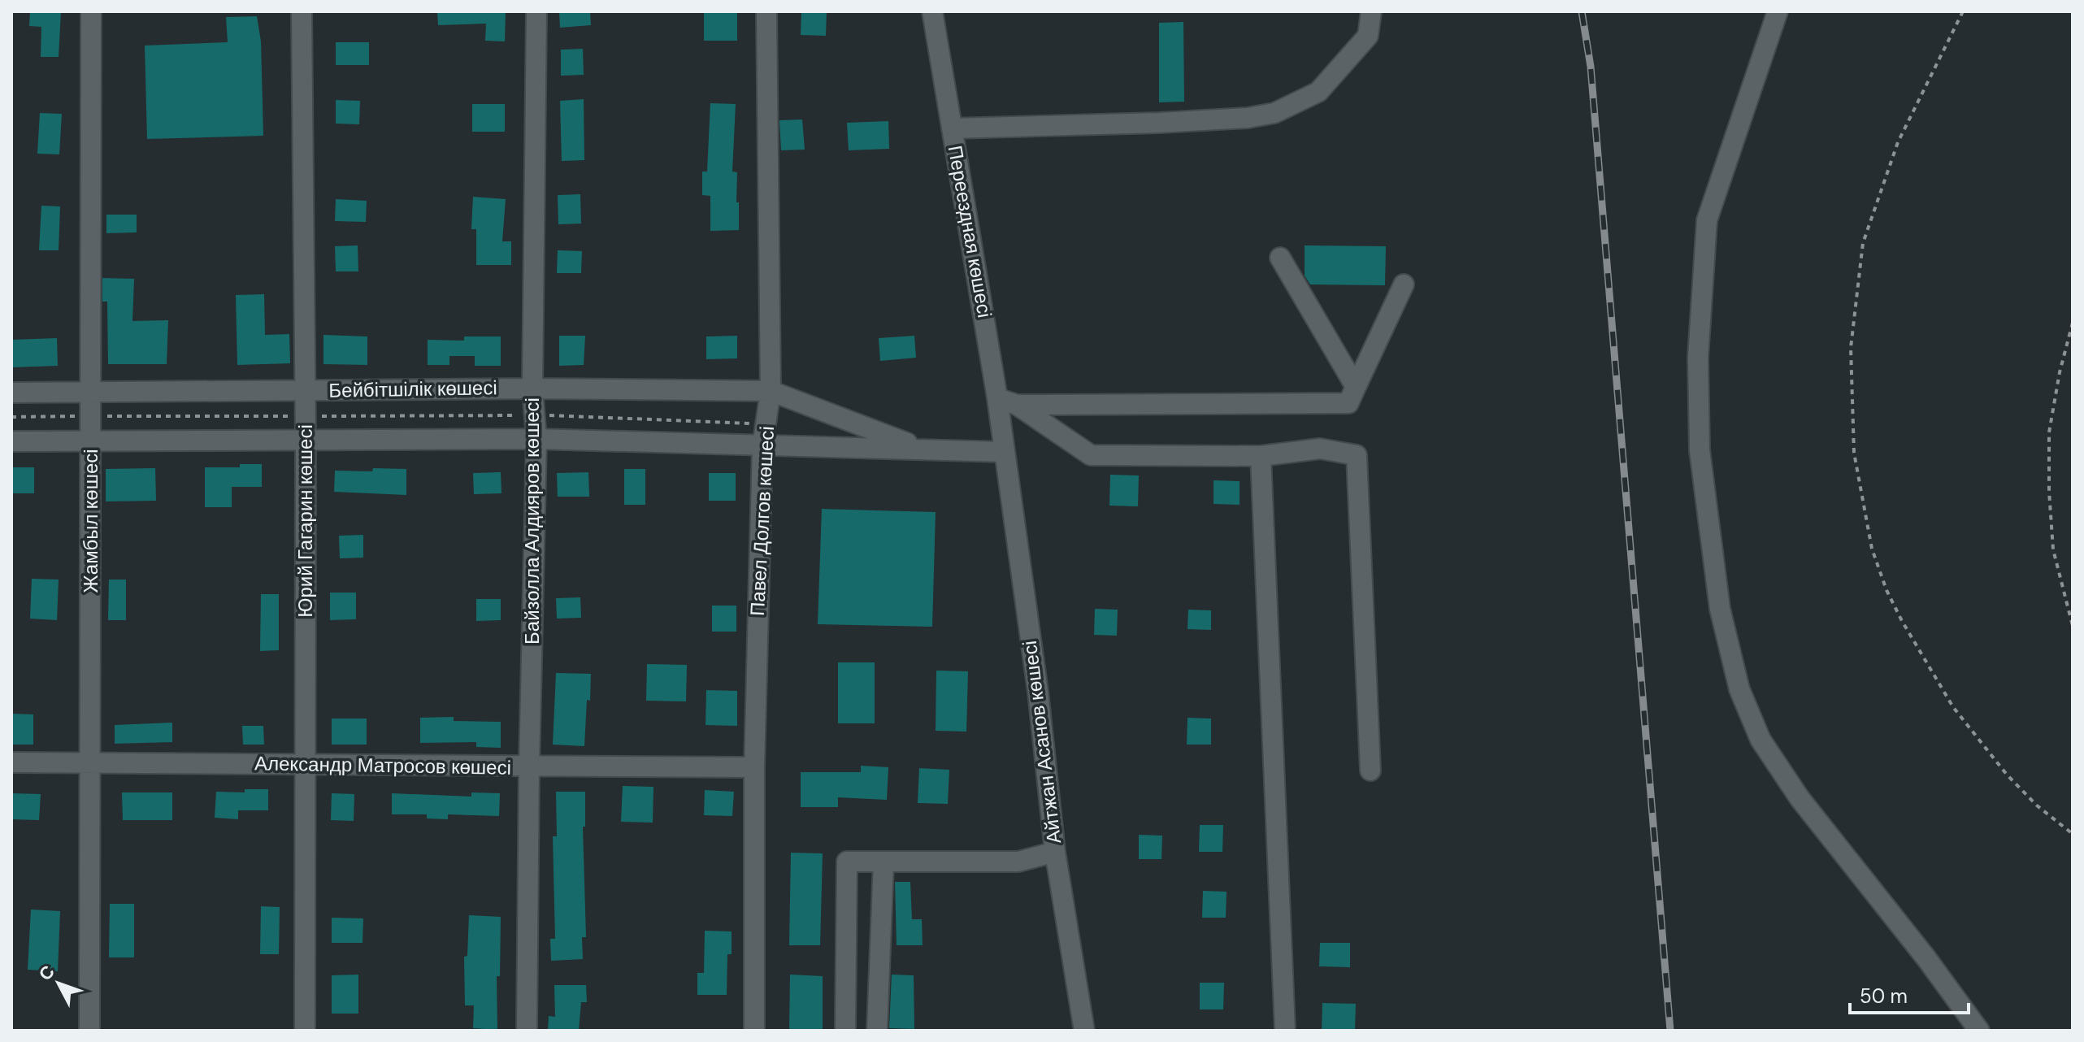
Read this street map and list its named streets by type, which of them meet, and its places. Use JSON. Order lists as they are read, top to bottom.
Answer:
{
  "streets": {
    "street": [
      "Переездная көшесі",
      "Бейбітшілік көшесі",
      "Жамбыл көшесі",
      "Юрий Гагарин көшесі",
      "Байзолла Алдияров көшесі",
      "Павел Долгов көшесі",
      "Айтжан Асанов көшесі",
      "Александр Матросов көшесі"
    ]
  },
  "crossings": [
    ["Переездная көшесі", "Бейбітшілік көшесі"],
    ["Переездная көшесі", "Айтжан Асанов көшесі"],
    ["Бейбітшілік көшесі", "Жамбыл көшесі"],
    ["Бейбітшілік көшесі", "Юрий Гагарин көшесі"],
    ["Бейбітшілік көшесі", "Байзолла Алдияров көшесі"],
    ["Бейбітшілік көшесі", "Павел Долгов көшесі"],
    ["Бейбітшілік көшесі", "Айтжан Асанов көшесі"],
    ["Жамбыл көшесі", "Александр Матросов көшесі"],
    ["Юрий Гагарин көшесі", "Александр Матросов көшесі"],
    ["Байзолла Алдияров көшесі", "Александр Матросов көшесі"],
    ["Павел Долгов көшесі", "Александр Матросов көшесі"]
  ],
  "scale_bar": "50 m",
  "north": "top left"
}
